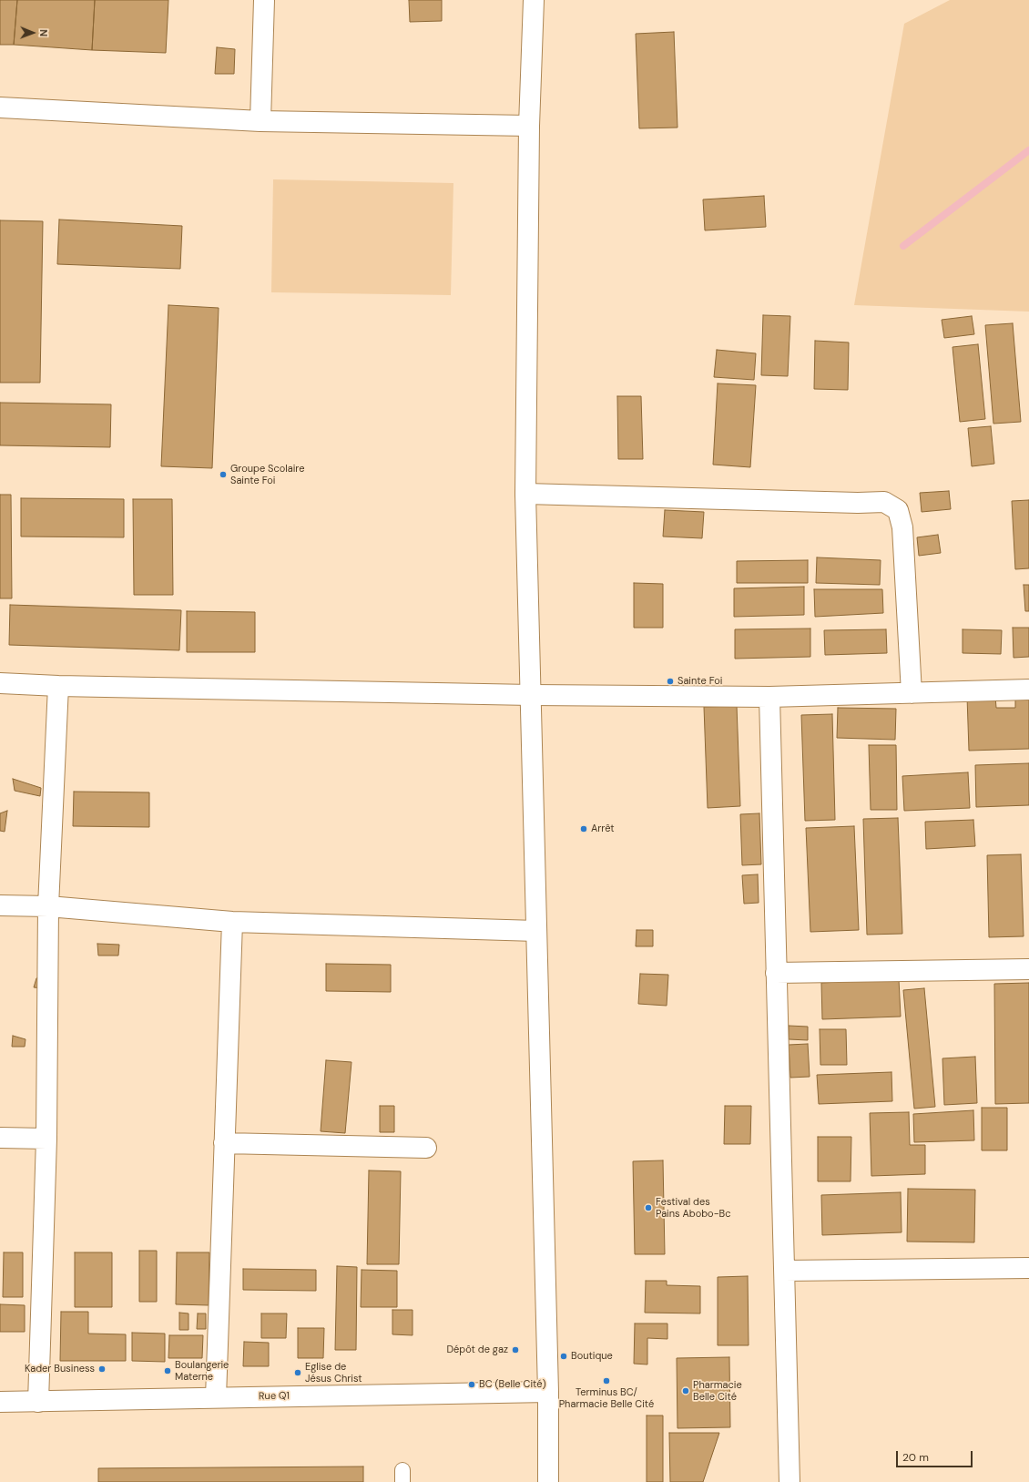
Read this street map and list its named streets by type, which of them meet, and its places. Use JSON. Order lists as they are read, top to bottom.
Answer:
{
  "streets": {
    "street": ["Rue Q1"]
  },
  "places": [
    "Groupe Scolaire Sainte Foi",
    "Sainte Foi",
    "Arrêt",
    "Festival des Pains Abobo-Bc",
    "Dépôt de gaz",
    "Boutique",
    "Kader Business",
    "Boulangerie Materne",
    "Eglise de Jésus Christ",
    "Terminus BC/ Pharmacie Belle Cité",
    "BC (Belle Cité)",
    "Pharmacie Belle Cité"
  ],
  "scale_bar": "20 m",
  "north": "right"
}
